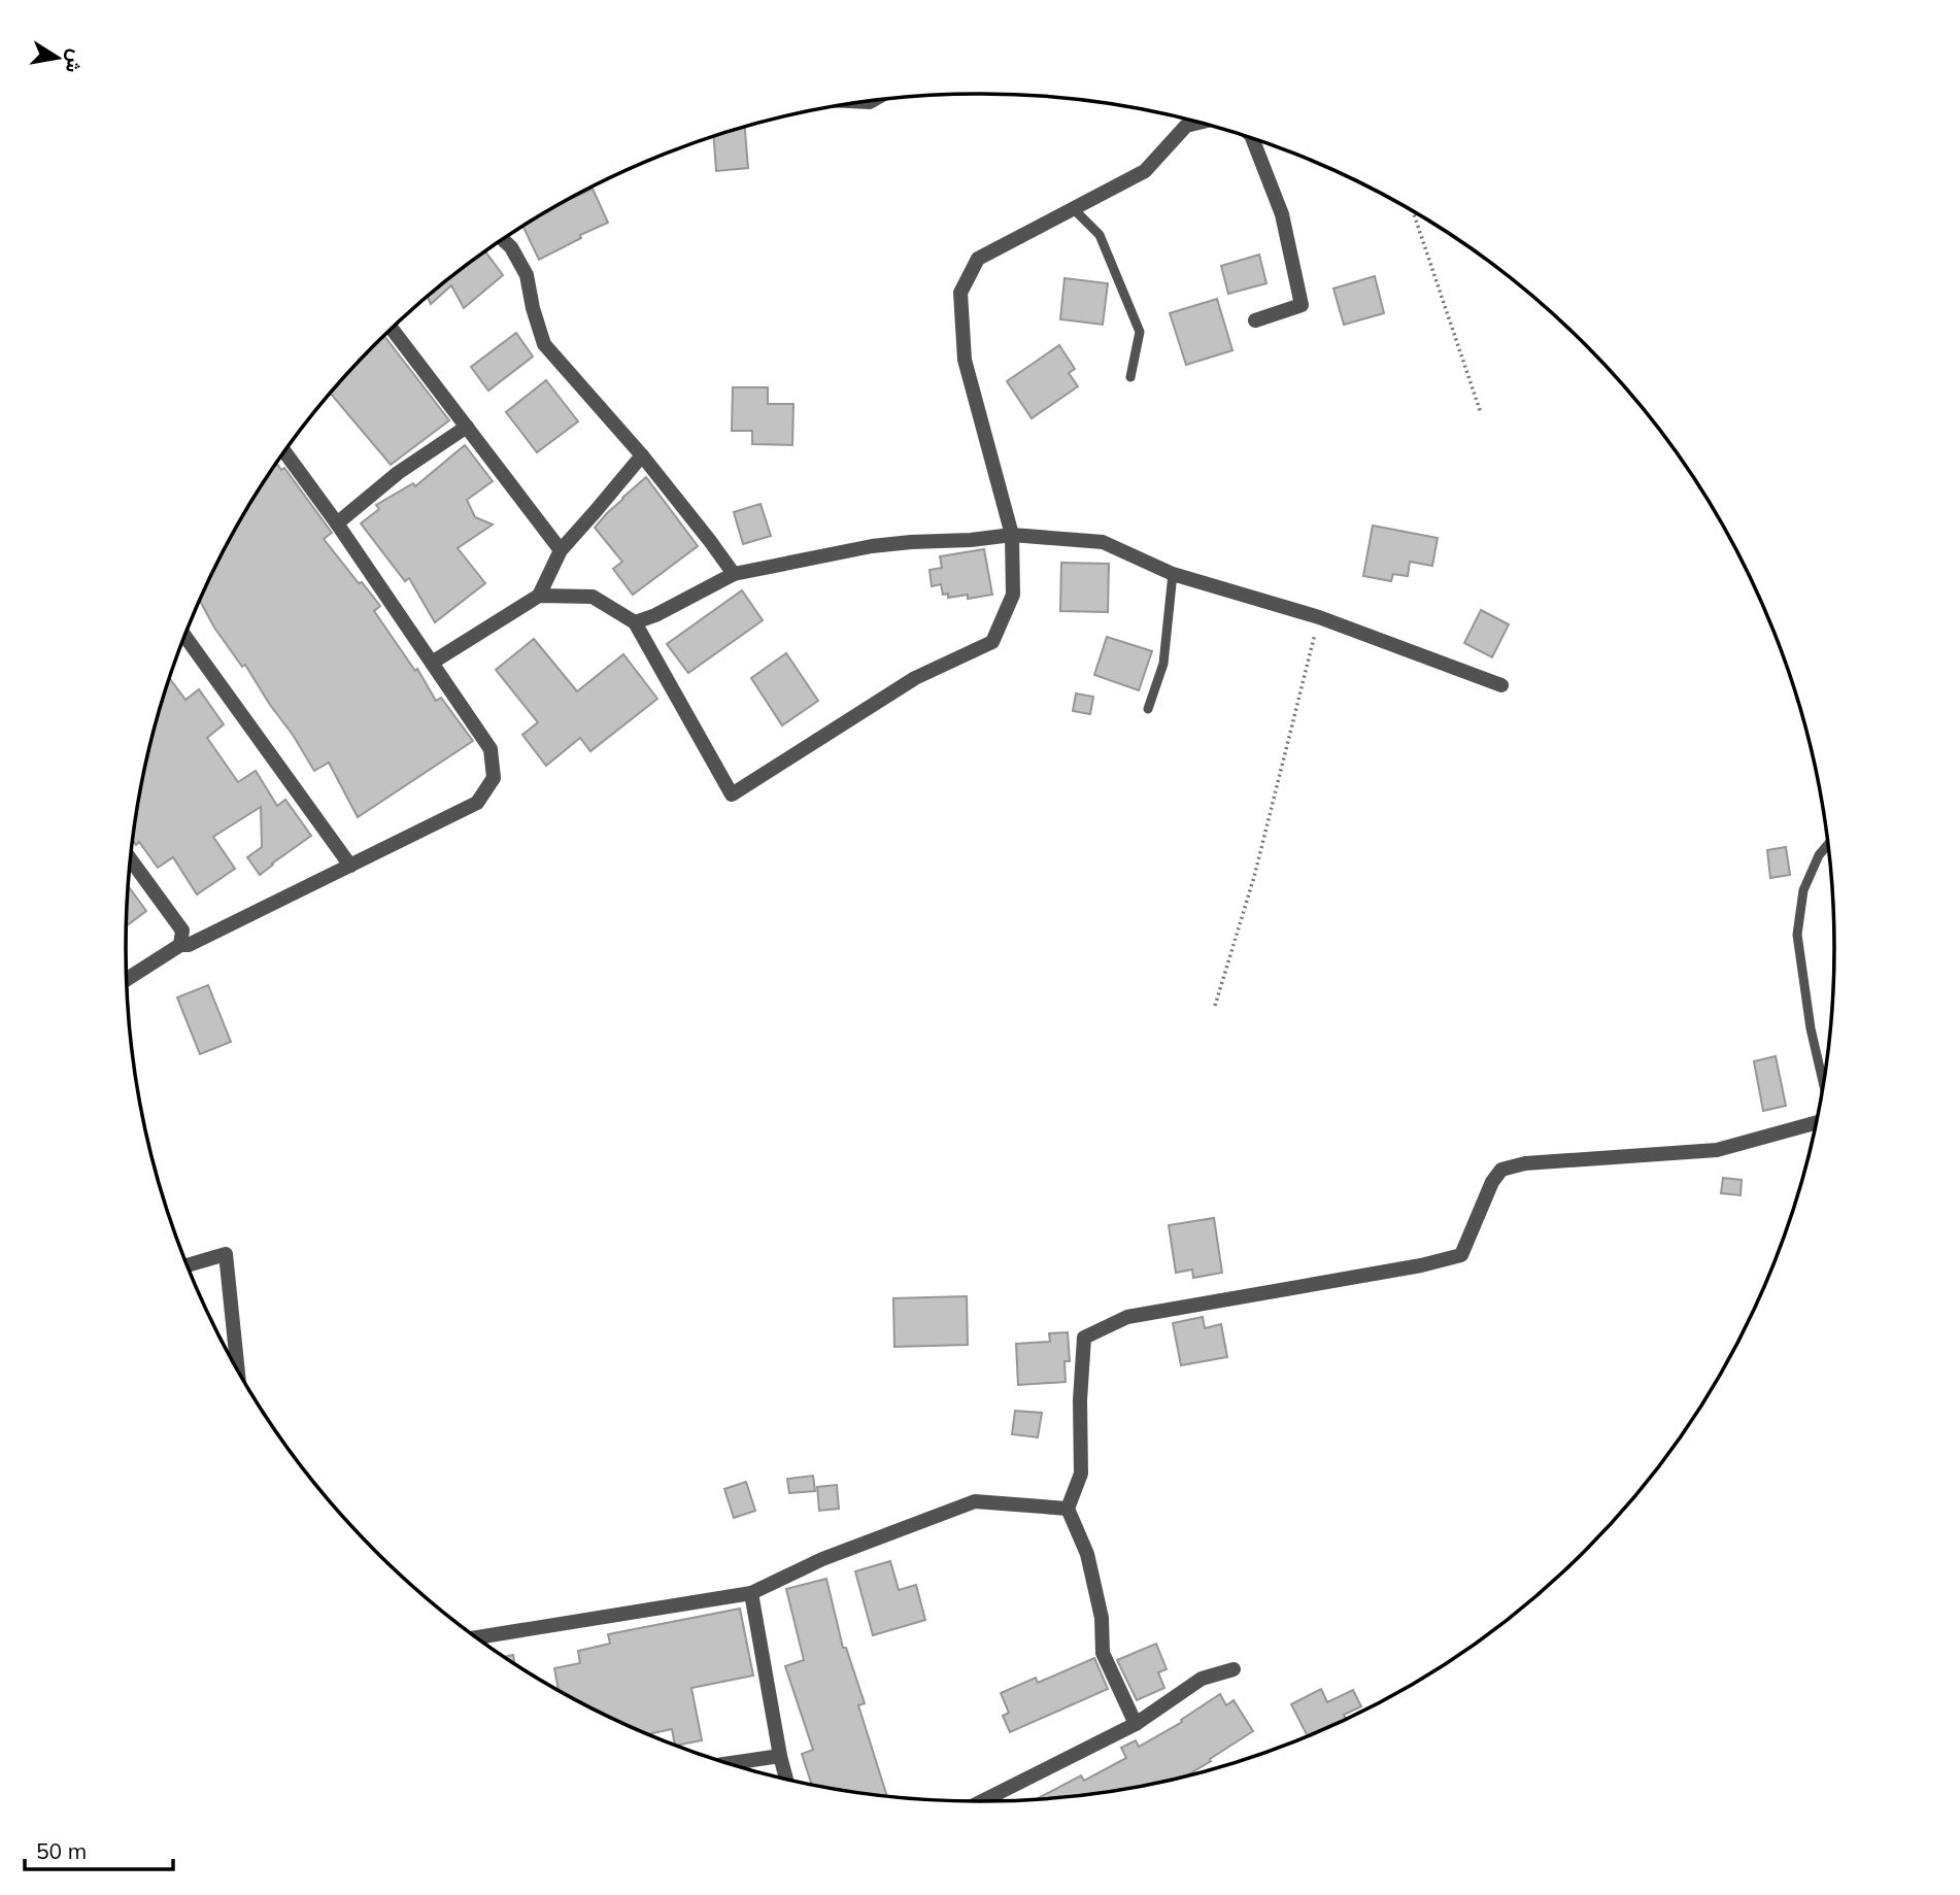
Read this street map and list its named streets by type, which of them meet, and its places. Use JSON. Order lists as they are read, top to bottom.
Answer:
{
  "scale_bar": "50 m",
  "north": "right"
}
